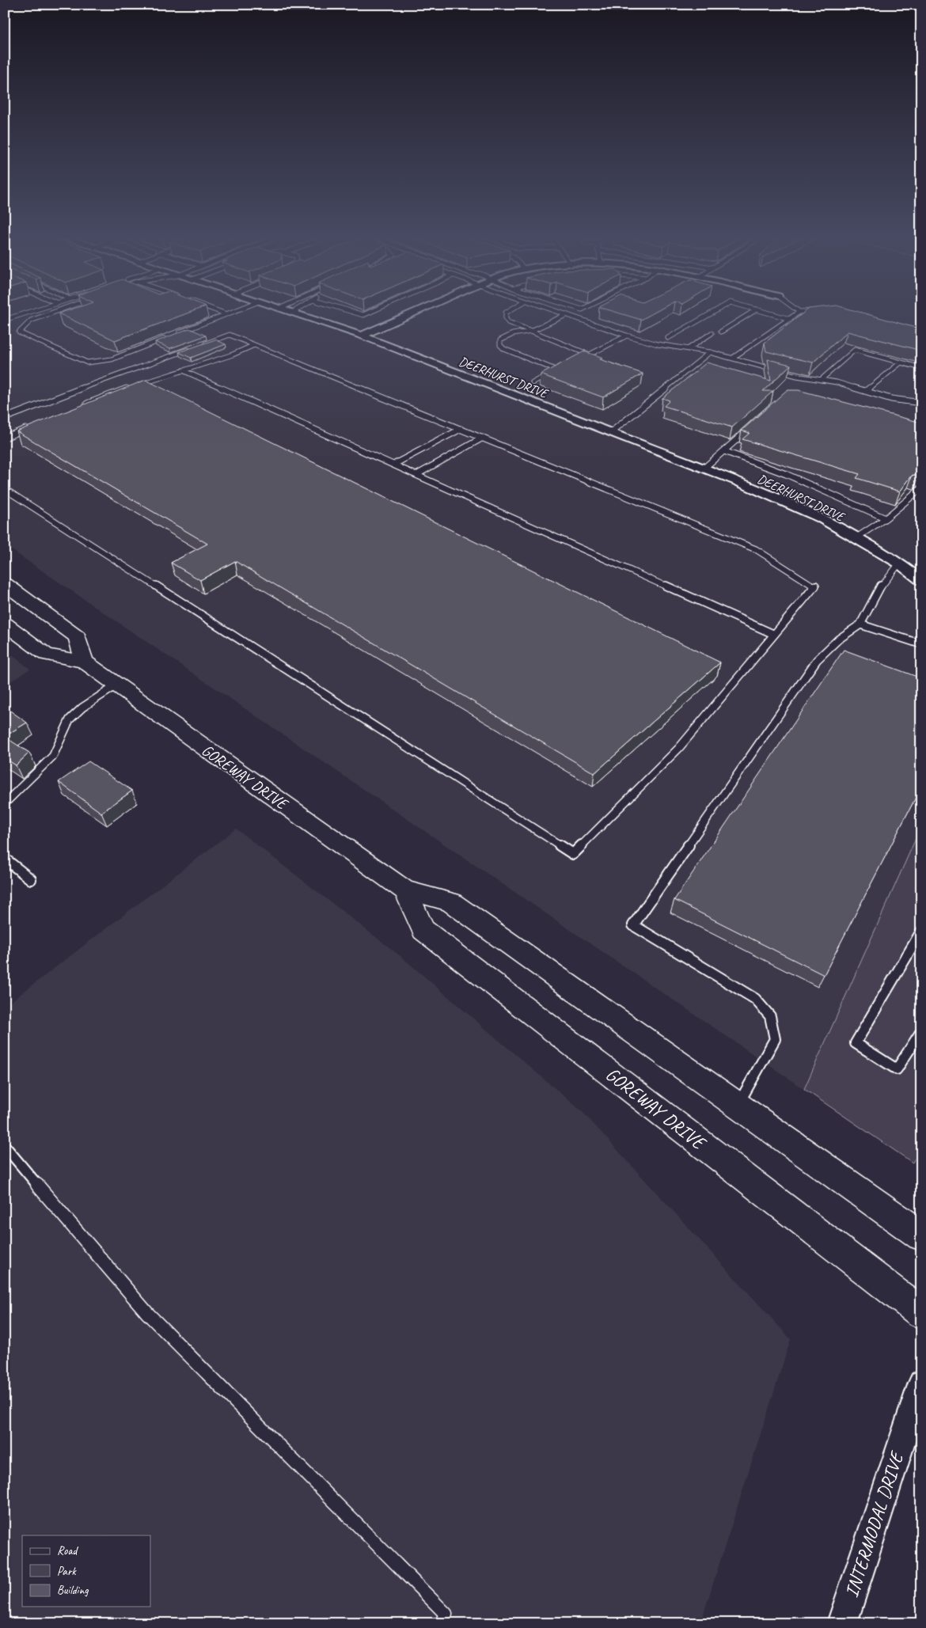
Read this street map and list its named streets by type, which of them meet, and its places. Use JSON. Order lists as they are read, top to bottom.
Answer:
{
  "streets": {
    "main road": ["GOREWAY DRIVE"],
    "street": ["DEERHURST DRIVE", "INTERMODAL DRIVE"]
  },
  "legend": ["Road", "Park", "Building"]
}
